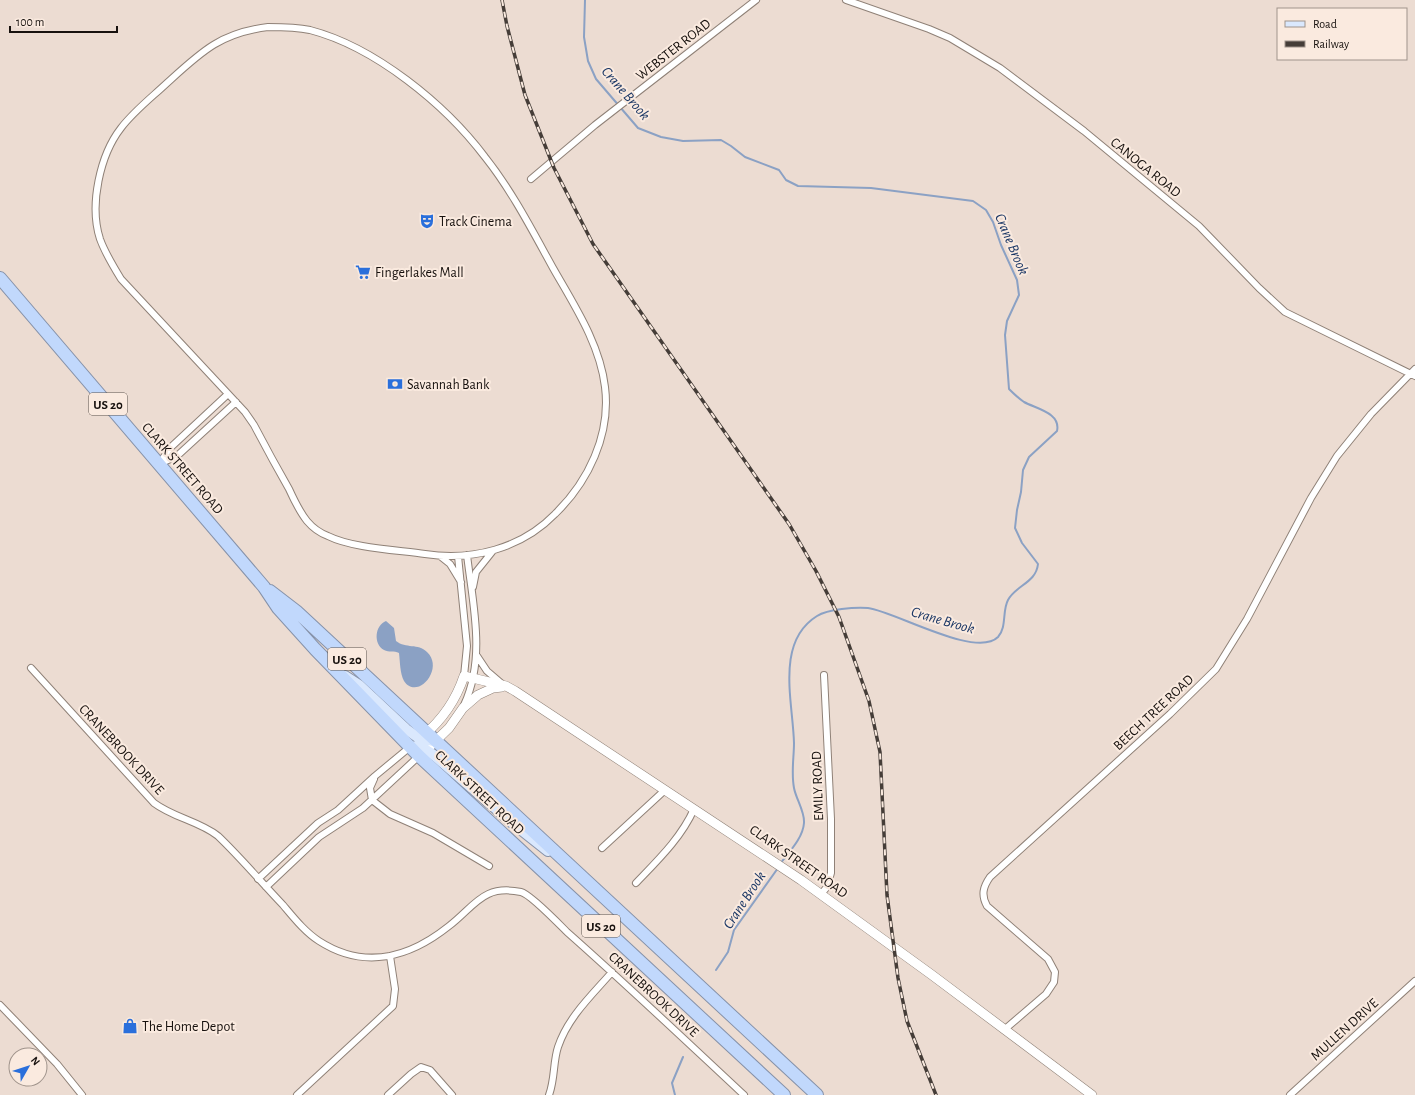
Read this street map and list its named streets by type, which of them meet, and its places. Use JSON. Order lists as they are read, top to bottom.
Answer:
{
  "streets": {
    "highway": ["US 20", "CLARK STREET ROAD"],
    "street": [
      "WEBSTER ROAD",
      "CANOGA ROAD",
      "BEECH TREE ROAD",
      "CRANEBROOK DRIVE",
      "EMILY ROAD",
      "MULLEN DRIVE"
    ]
  },
  "crossings": [
    ["CANOGA ROAD", "BEECH TREE ROAD"],
    ["US 20", "CLARK STREET ROAD"],
    ["CLARK STREET ROAD", "BEECH TREE ROAD"],
    ["CLARK STREET ROAD", "EMILY ROAD"]
  ],
  "water": ["Crane Brook"],
  "places": {
    "theatre": ["Track Cinema"],
    "supermarket": ["Fingerlakes Mall"],
    "bank": ["Savannah Bank"],
    "shop": ["The Home Depot"]
  },
  "legend": ["Road", "Railway"],
  "scale_bar": "100 m",
  "north": "top right"
}
